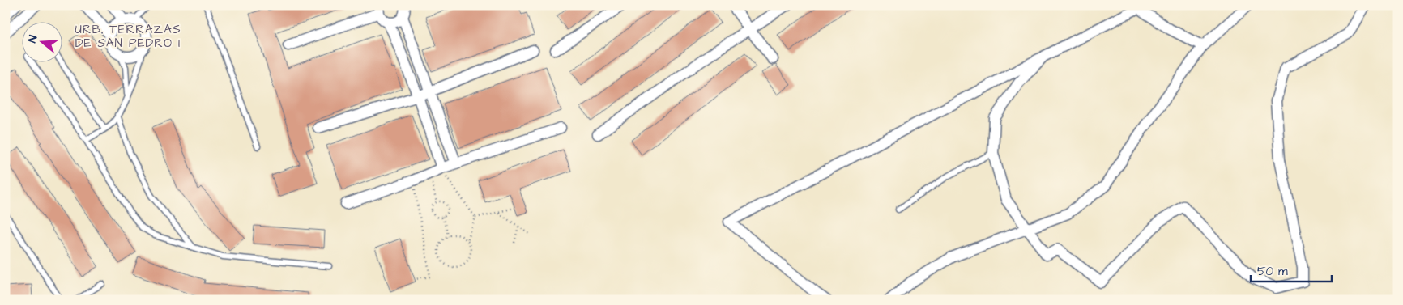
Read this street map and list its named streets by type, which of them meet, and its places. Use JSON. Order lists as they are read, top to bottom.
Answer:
{
  "districts": ["URB. TERRAZAS DE SAN PEDRO I"],
  "scale_bar": "50 m",
  "north": "left"
}
